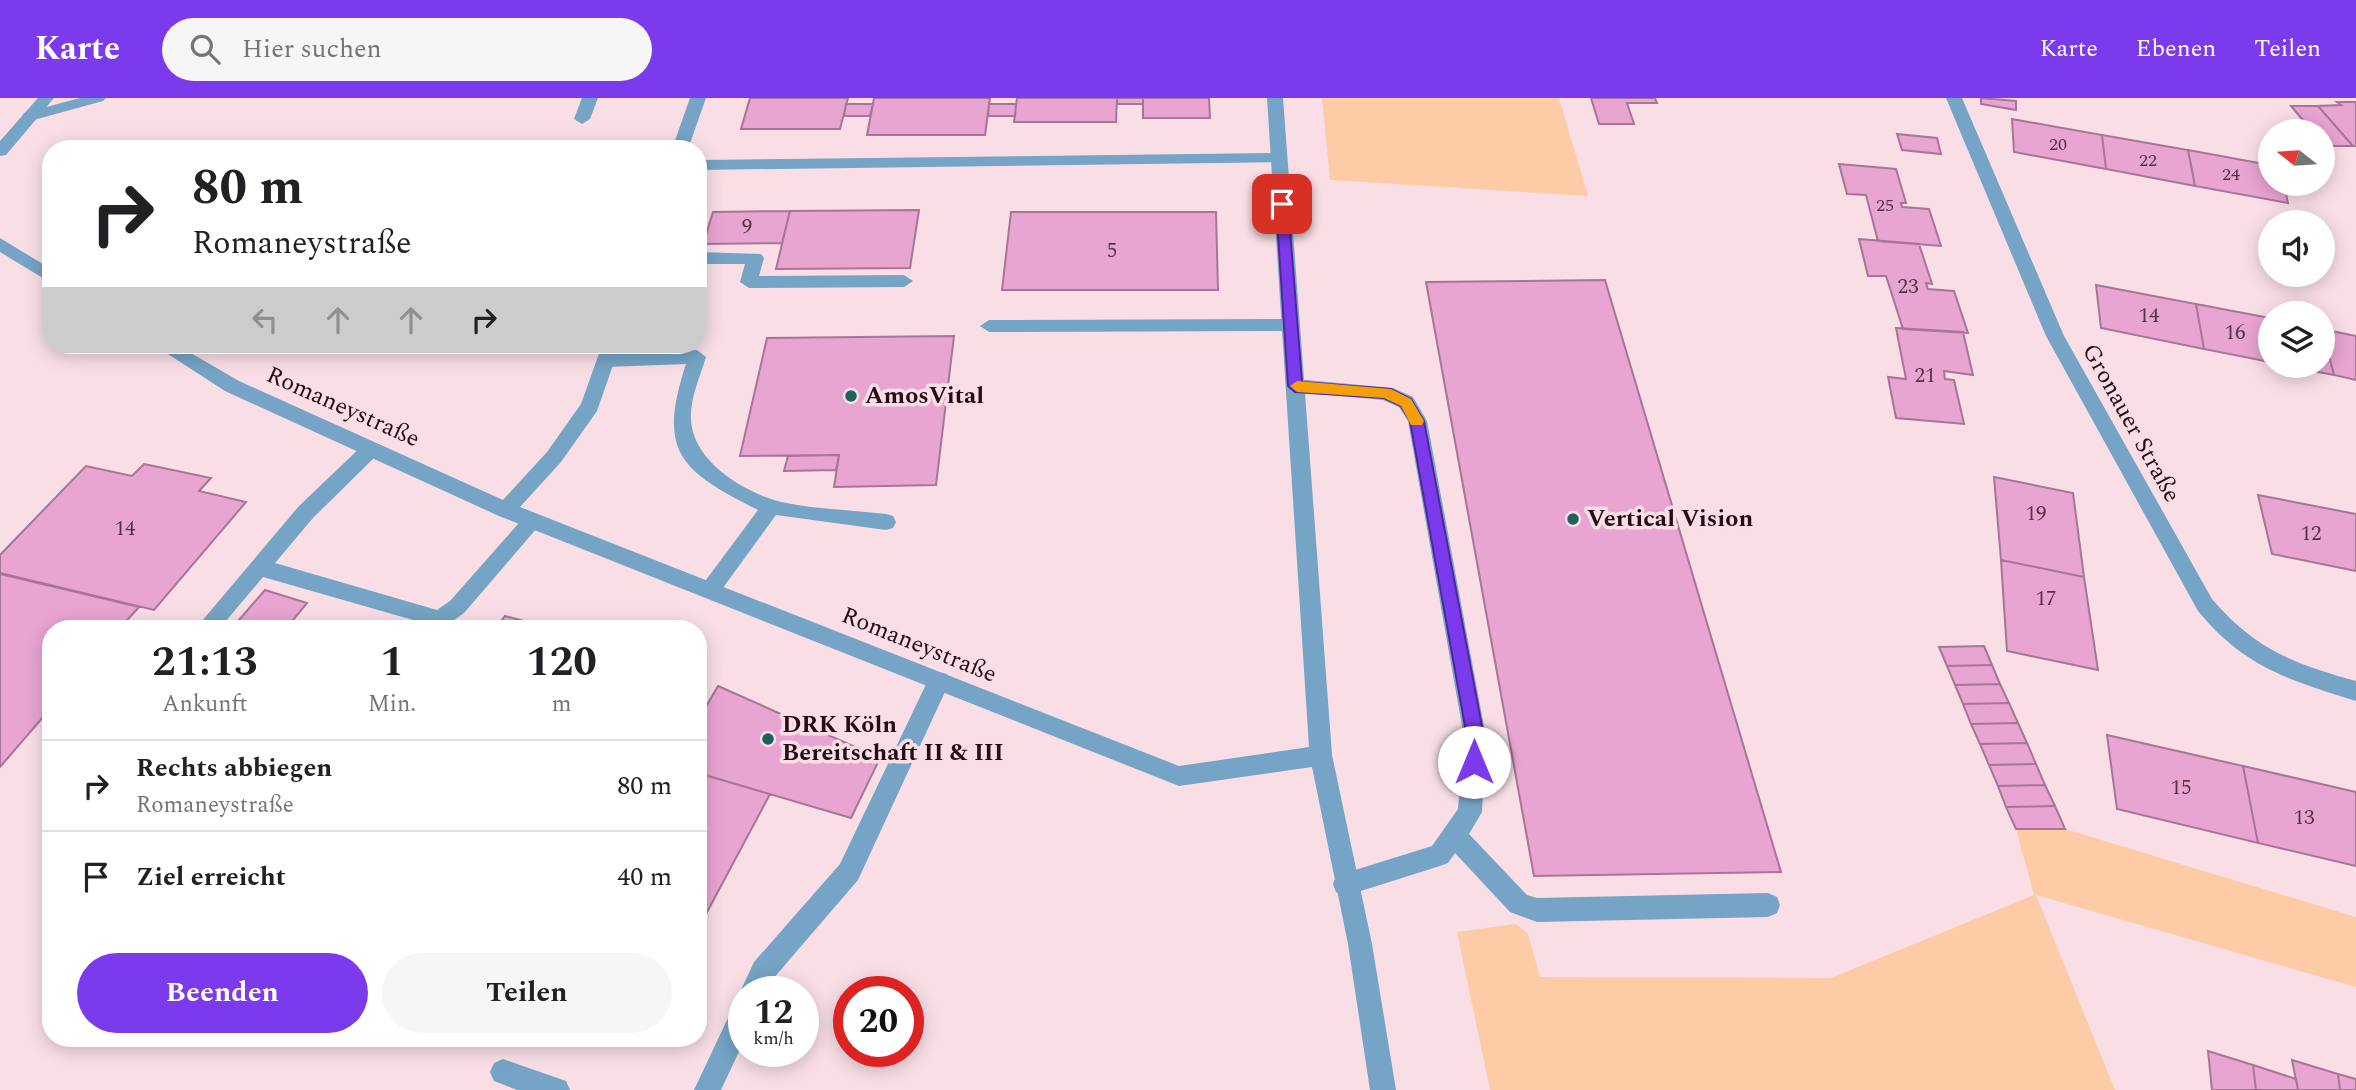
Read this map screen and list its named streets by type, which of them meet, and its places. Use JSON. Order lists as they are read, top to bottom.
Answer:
{
  "streets": {
    "street": ["Romaneystraße", "Gronauer Straße"]
  },
  "places": ["AmosVital", "Vertical Vision", "DRK Köln Bereitschaft II & III"],
  "house_numbers": [
    "20",
    "22",
    "24",
    "25",
    "9",
    "5",
    "23",
    "14",
    "16",
    "21",
    "19",
    "14",
    "12",
    "17",
    "15",
    "13"
  ],
  "north": "left",
  "page": {
    "header": "Karte",
    "search": "Hier suchen",
    "nav": ["Karte", "Ebenen", "Teilen"],
    "turn": ["80 m", "Romaneystraße"],
    "eta": [
      "21:13",
      "Ankunft",
      "1",
      "Min.",
      "120",
      "m"
    ],
    "list": [
      {
        "name": "Rechts abbiegen",
        "note": "Romaneystraße",
        "value": "80 m"
      },
      {
        "name": "Ziel erreicht",
        "value": "40 m"
      }
    ],
    "buttons": ["Beenden", "Teilen"],
    "speed": "12 km/h",
    "limit": "20"
  }
}
